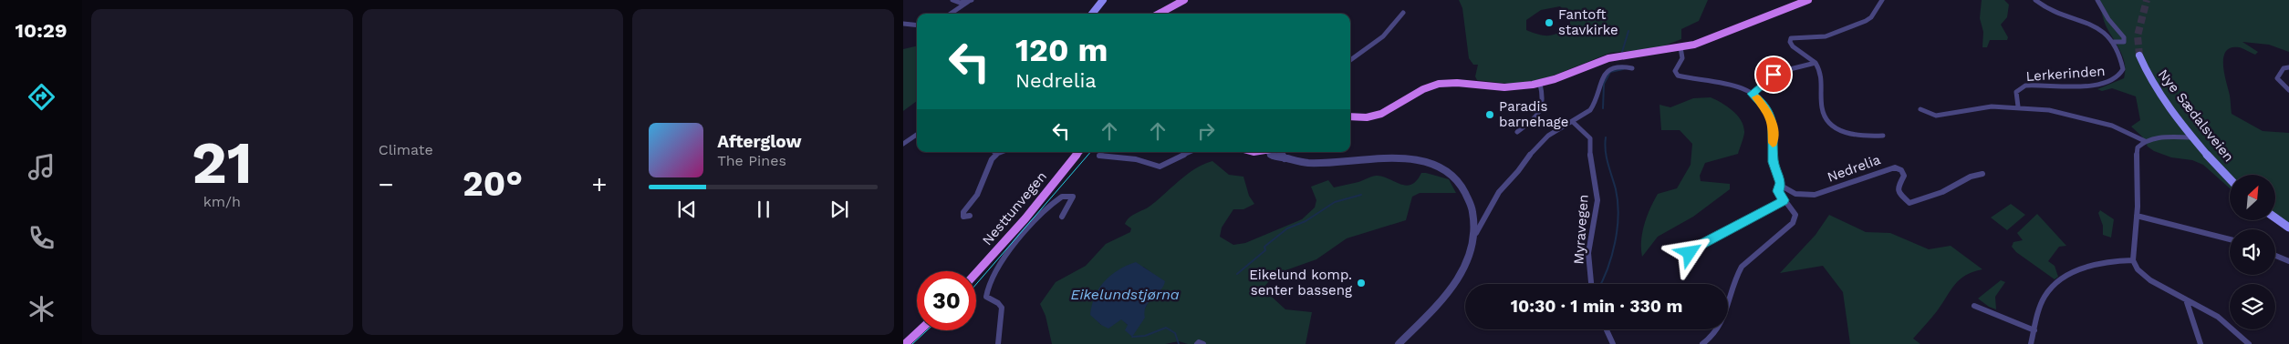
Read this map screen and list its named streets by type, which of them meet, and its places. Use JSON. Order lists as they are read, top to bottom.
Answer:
{
  "streets": {
    "main road": ["Nye Sædalsveien", "Nesttunvegen"],
    "street": ["Lerkerinden", "Nedrelia", "Myravegen"]
  },
  "water": ["Eikelundstjørna"],
  "places": ["Fantoft stavkirke", "Paradis barnehage", "Eikelund komp. senter basseng"],
  "north": "top right",
  "page": {
    "tabs": "10:29",
    "tile": [
      ["21", "km/h"],
      "Climate"
    ],
    "turn": ["120 m", "Nedrelia"],
    "song": ["Afterglow", "The Pines"],
    "heat": ["−", "20°", "+"],
    "limit": "30",
    "trip": "10:30 · 1 min · 330 m"
  }
}
